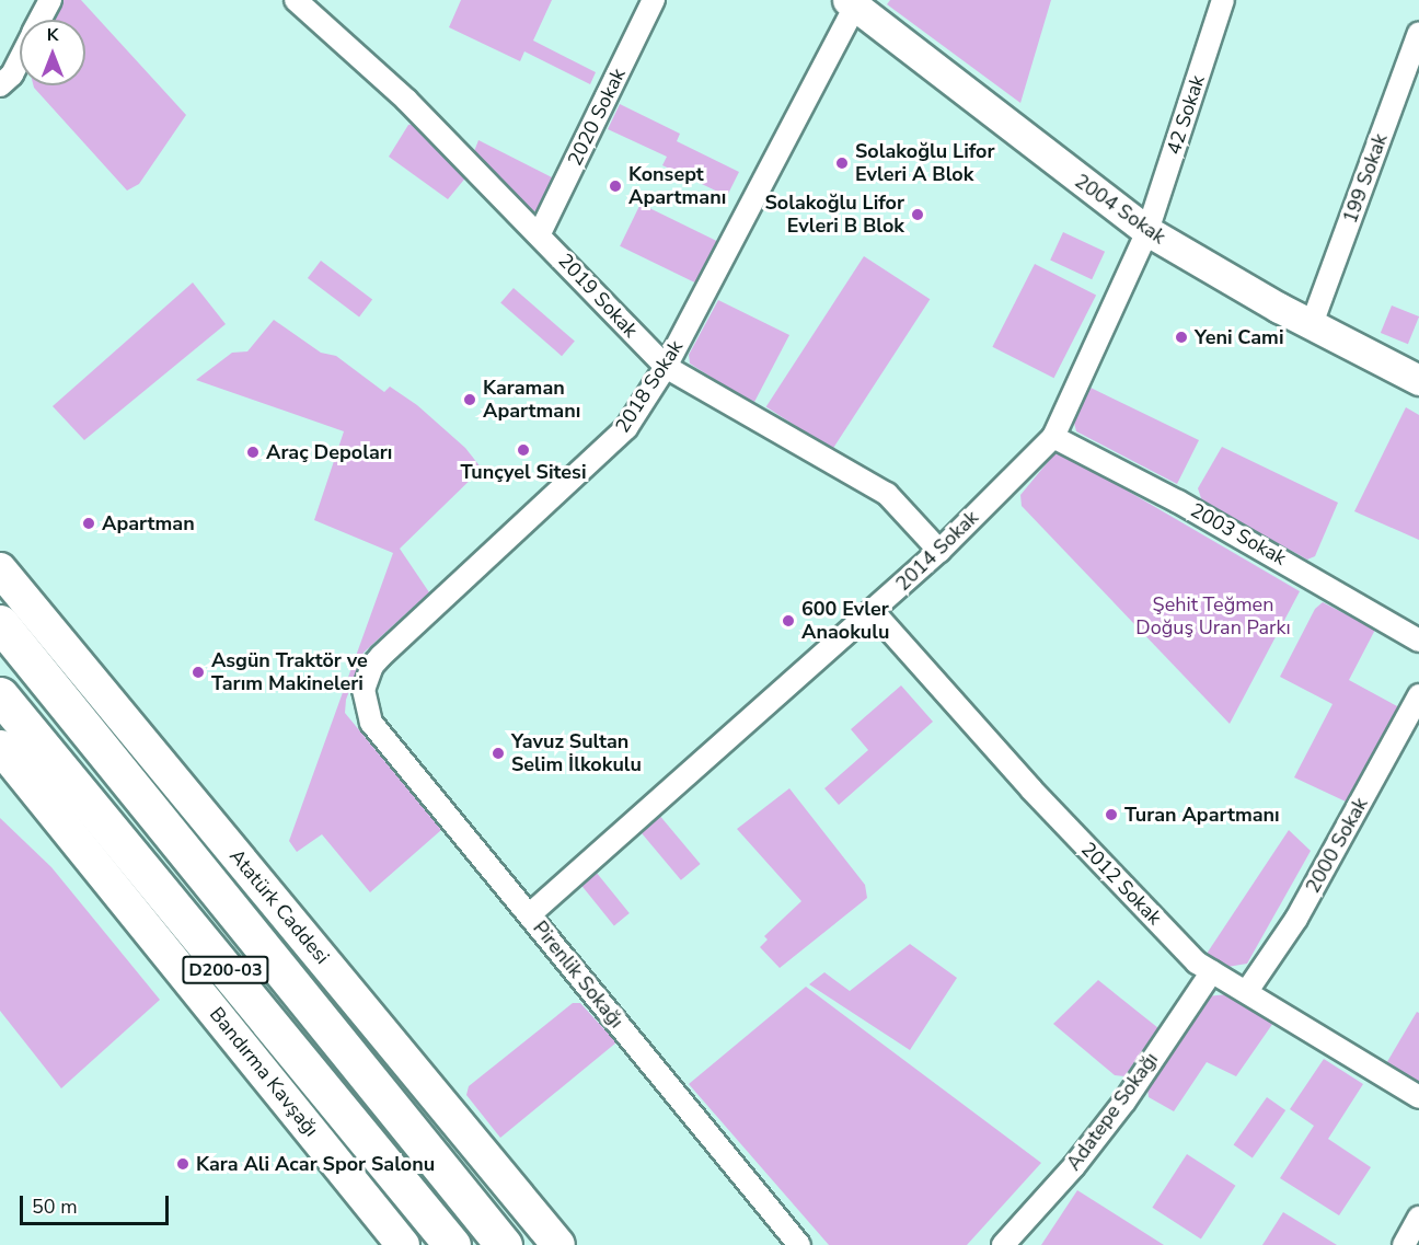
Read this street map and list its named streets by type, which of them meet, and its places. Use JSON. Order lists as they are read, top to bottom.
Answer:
{
  "streets": {
    "highway": ["Atatürk Caddesi", "D200-03"],
    "main road": ["Bandırma Kavşağı"],
    "street": [
      "42 Sokak",
      "2020 Sokak",
      "199 Sokak",
      "2004 Sokak",
      "2019 Sokak",
      "2018 Sokak",
      "2003 Sokak",
      "2014 Sokak",
      "2000 Sokak",
      "2012 Sokak",
      "Pirenlik Sokağı",
      "Adatepe Sokağı"
    ]
  },
  "crossings": [
    ["42 Sokak", "2004 Sokak"],
    ["42 Sokak", "2014 Sokak"],
    ["2020 Sokak", "2019 Sokak"],
    ["199 Sokak", "2004 Sokak"],
    ["2004 Sokak", "2018 Sokak"],
    ["2004 Sokak", "2014 Sokak"],
    ["2019 Sokak", "2018 Sokak"],
    ["2019 Sokak", "2014 Sokak"],
    ["2018 Sokak", "Pirenlik Sokağı"],
    ["2003 Sokak", "2014 Sokak"],
    ["2014 Sokak", "2012 Sokak"],
    ["2014 Sokak", "Pirenlik Sokağı"],
    ["2000 Sokak", "2012 Sokak"],
    ["2012 Sokak", "Adatepe Sokağı"]
  ],
  "parks": ["Şehit Teğmen Doğuş Uran Parkı"],
  "places": [
    "Solakoğlu Lifor Evleri A Blok",
    "Konsept Apartmanı",
    "Solakoğlu Lifor Evleri B Blok",
    "Yeni Cami",
    "Karaman Apartmanı",
    "Tunçyel Sitesi",
    "Araç Depoları",
    "Apartman",
    "600 Evler Anaokulu",
    "Asgün Traktör ve Tarım Makineleri",
    "Yavuz Sultan Selim İlkokulu",
    "Turan Apartmanı",
    "Kara Ali Acar Spor Salonu"
  ],
  "scale_bar": "50 m",
  "north": "top"
}
